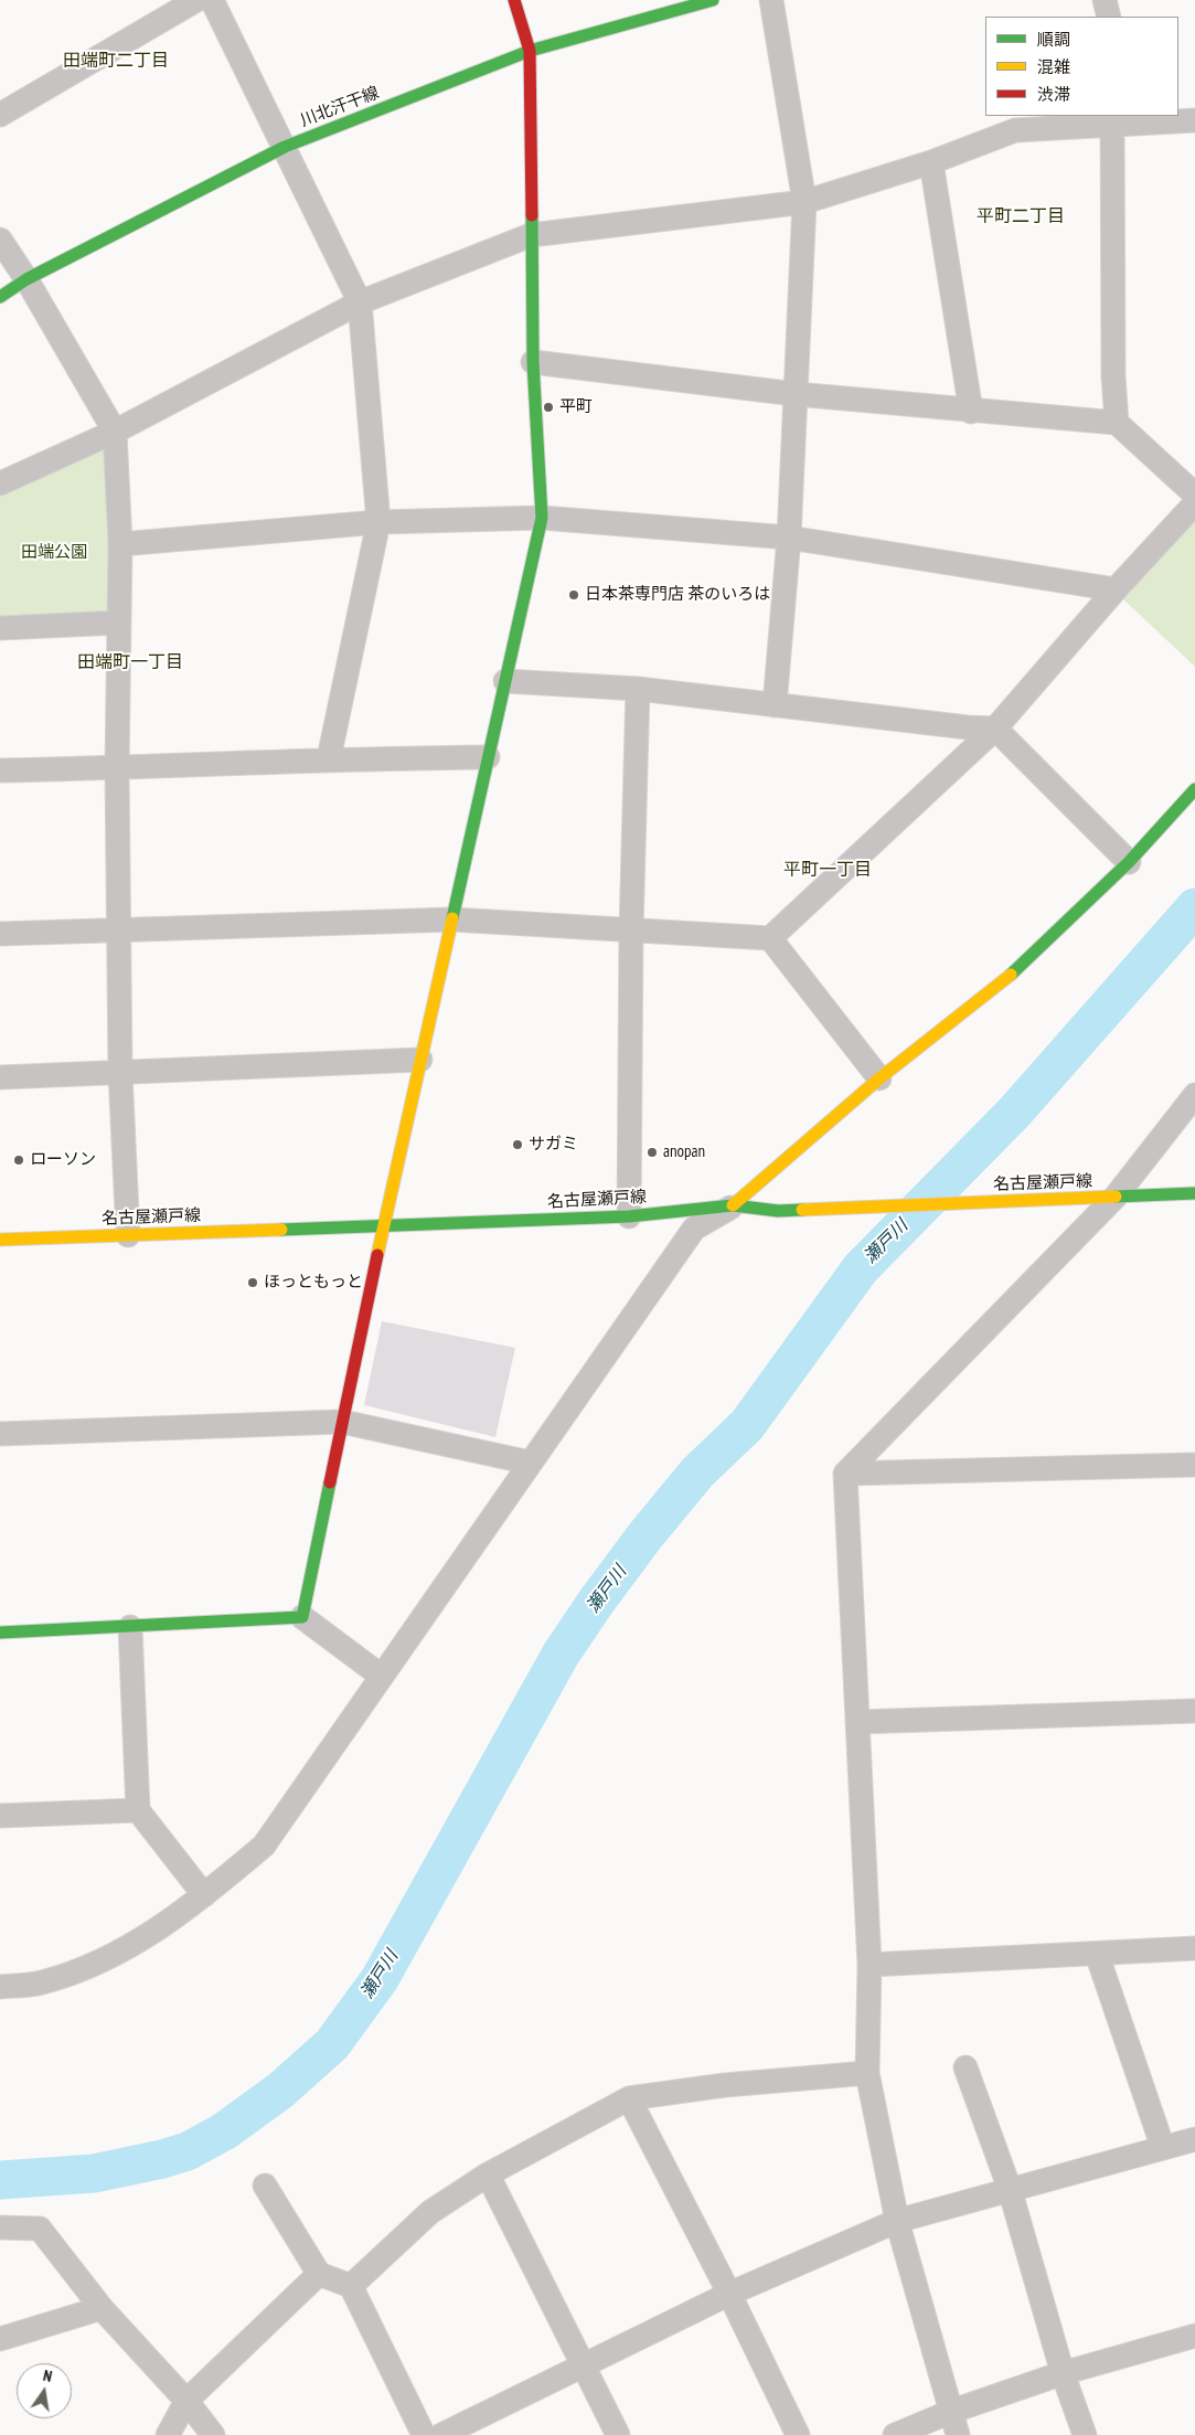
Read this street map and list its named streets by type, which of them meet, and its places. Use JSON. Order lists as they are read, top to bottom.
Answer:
{
  "streets": {
    "street": ["川北汗干線", "名古屋瀬戸線"]
  },
  "districts": [
    "田端町二丁目",
    "平町二丁目",
    "田端町一丁目",
    "平町一丁目"
  ],
  "water": ["瀬戸川"],
  "parks": ["田端公園"],
  "places": [
    "平町",
    "日本茶専門店 茶のいろは",
    "サガミ",
    "anopan",
    "ローソン",
    "ほっともっと"
  ],
  "legend": ["順調", "混雑", "渋滞"],
  "north": "top"
}
